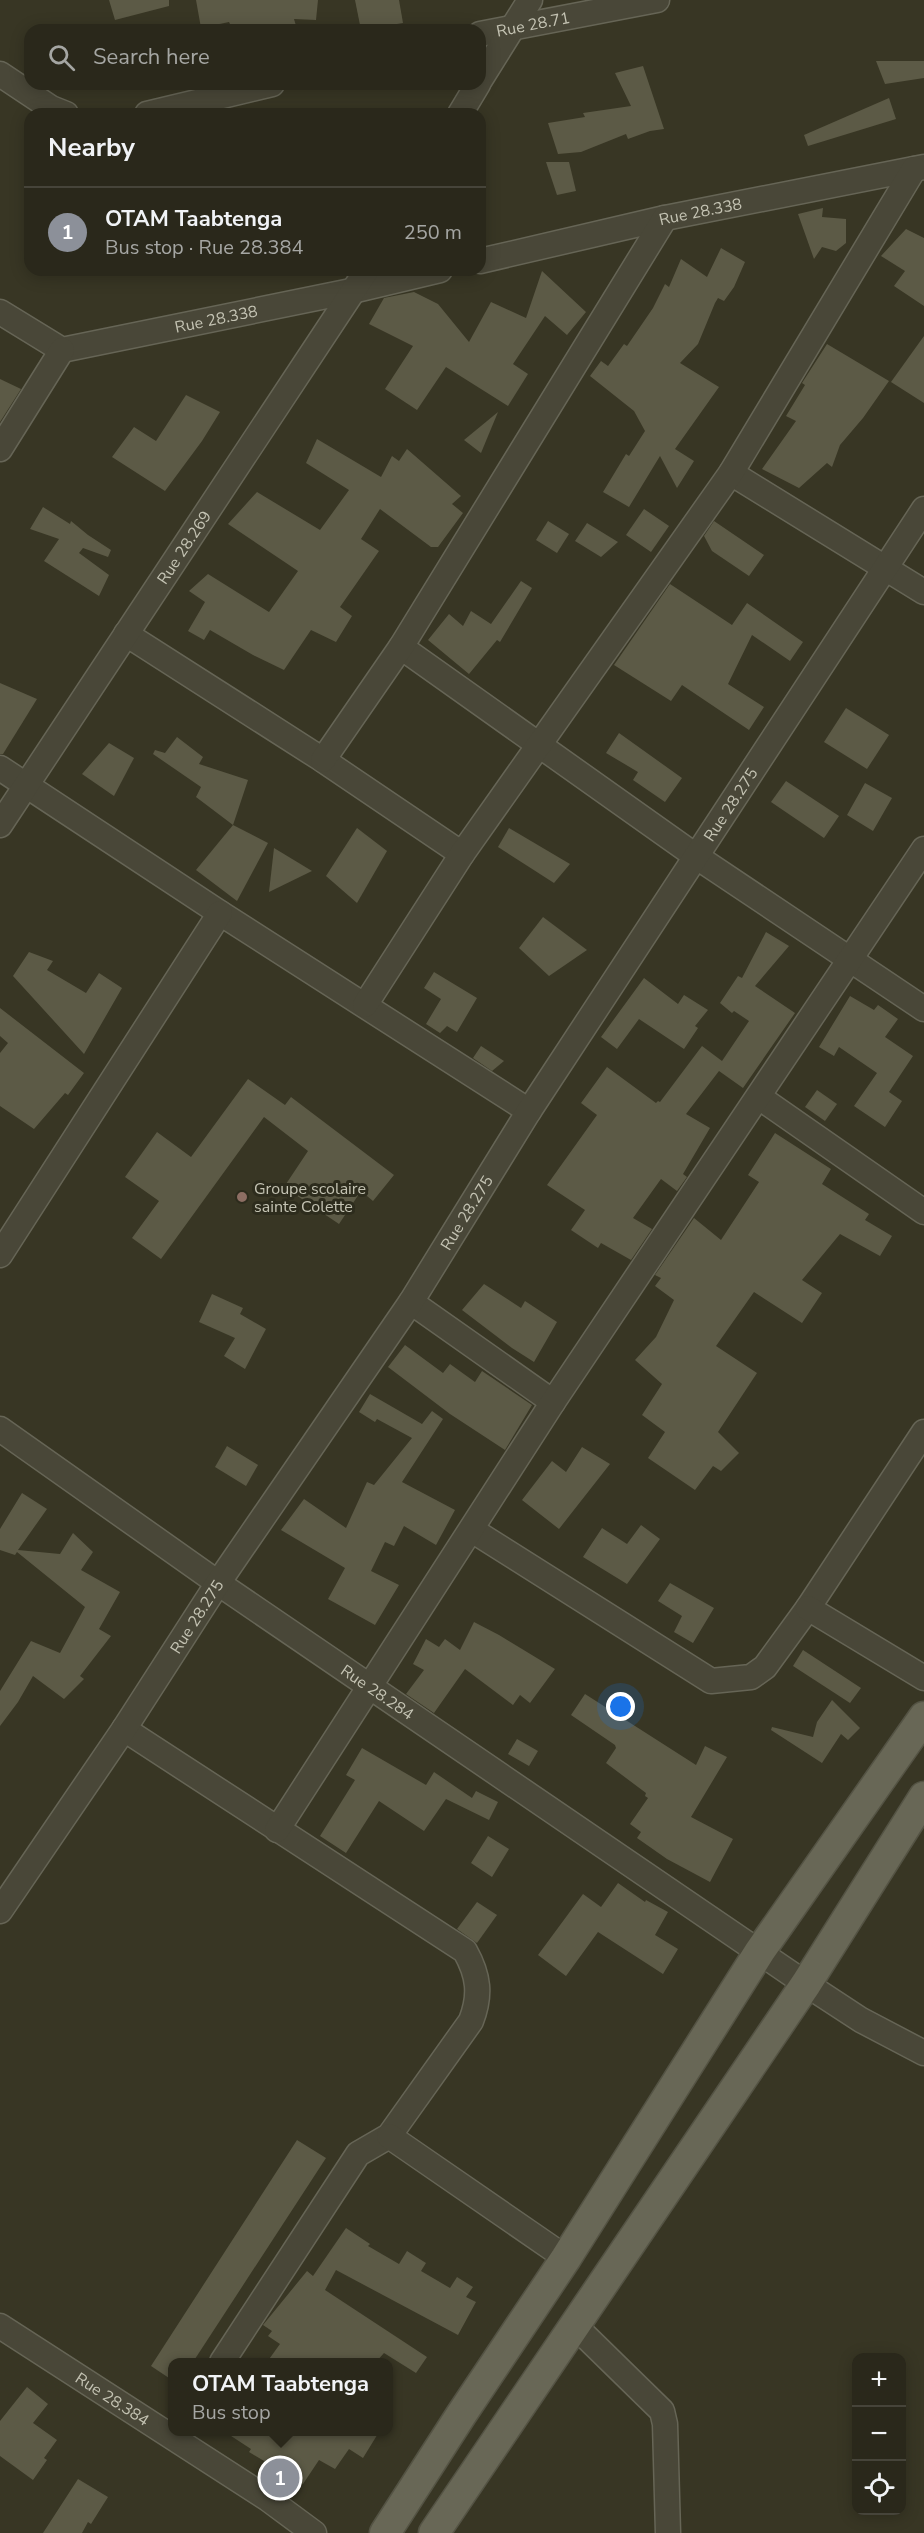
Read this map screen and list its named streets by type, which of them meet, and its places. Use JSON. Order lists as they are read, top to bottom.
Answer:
{
  "streets": {
    "street": [
      "Rue 28.71",
      "Rue 28.338",
      "Rue 28.269",
      "Rue 28.275",
      "Rue 28.284",
      "Rue 28.384"
    ]
  },
  "crossings": [
    ["Rue 28.338", "Rue 28.269"],
    ["Rue 28.275", "Rue 28.284"]
  ],
  "places": ["Groupe scolaire sainte Colette"],
  "page": {
    "search": "Search here",
    "heading": "Nearby",
    "list": [
      {
        "mark": "1",
        "name": "OTAM Taabtenga",
        "note": "Bus stop · Rue 28.384",
        "value": "250 m"
      }
    ],
    "map_buttons": ["+", "−"],
    "popup": ["OTAM Taabtenga", "Bus stop"],
    "pins": "1"
  }
}
